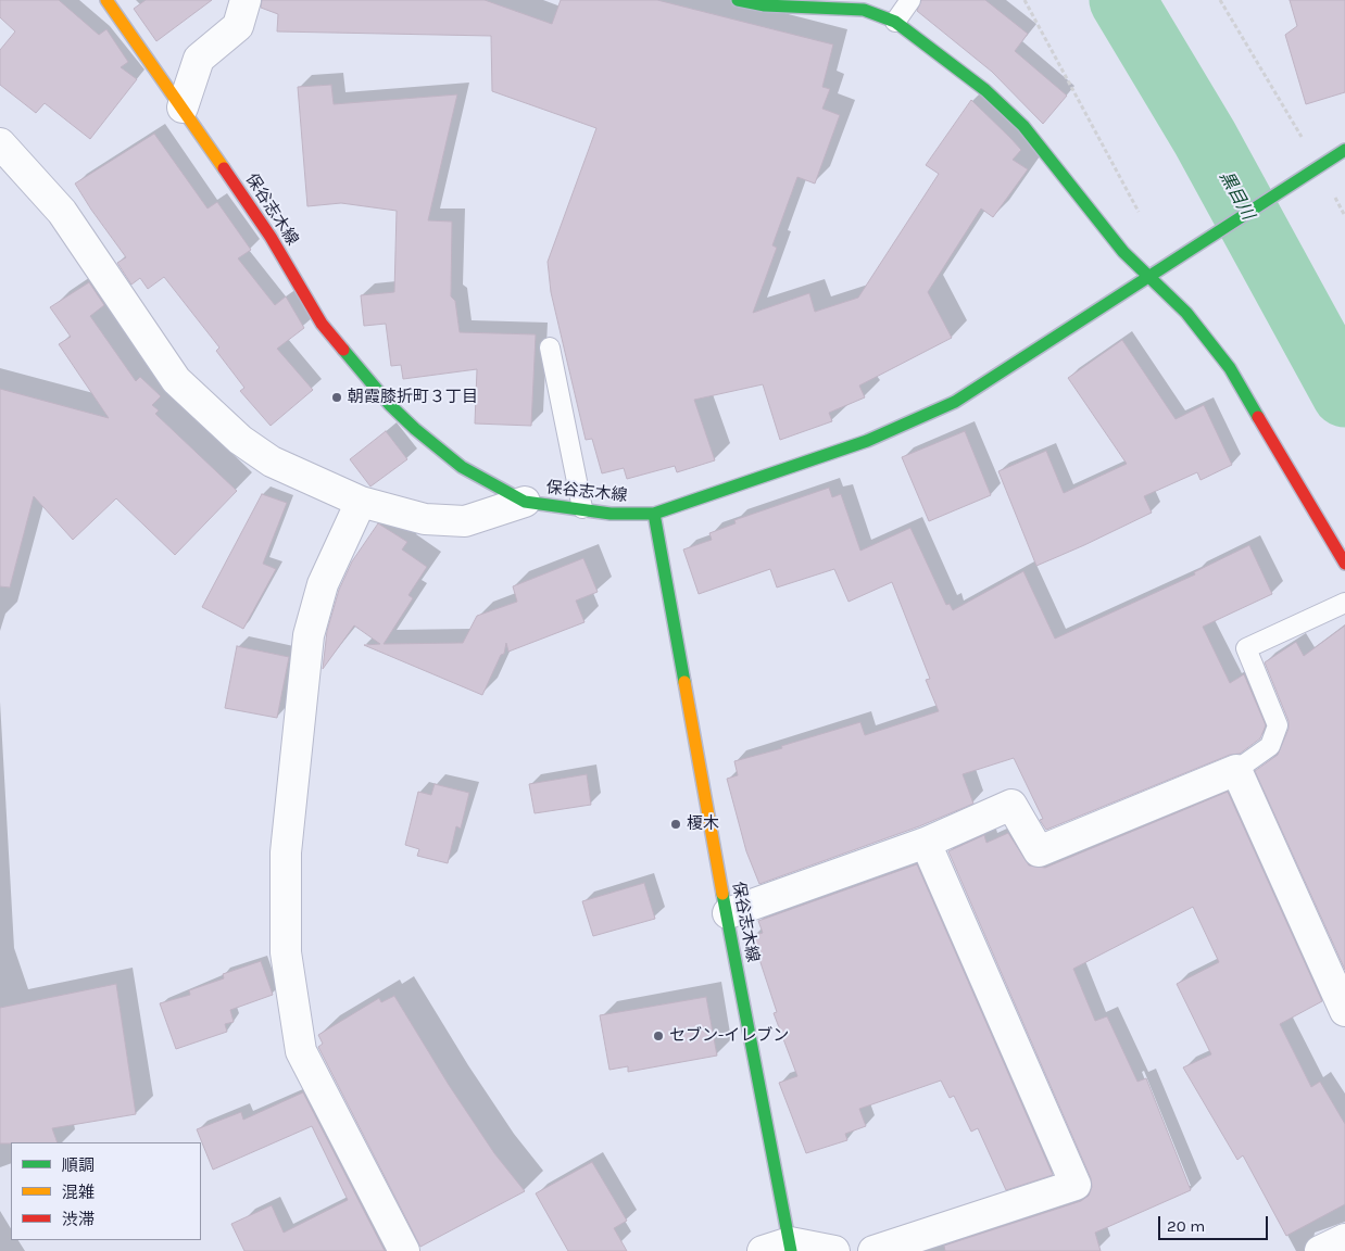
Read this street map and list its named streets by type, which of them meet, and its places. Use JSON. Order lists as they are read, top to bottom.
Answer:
{
  "streets": {
    "street": ["保谷志木線"]
  },
  "water": ["黒目川"],
  "places": ["朝霞膝折町３丁目", "榎木", "セブン-イレブン"],
  "legend": ["順調", "混雑", "渋滞"],
  "scale_bar": "20 m"
}
